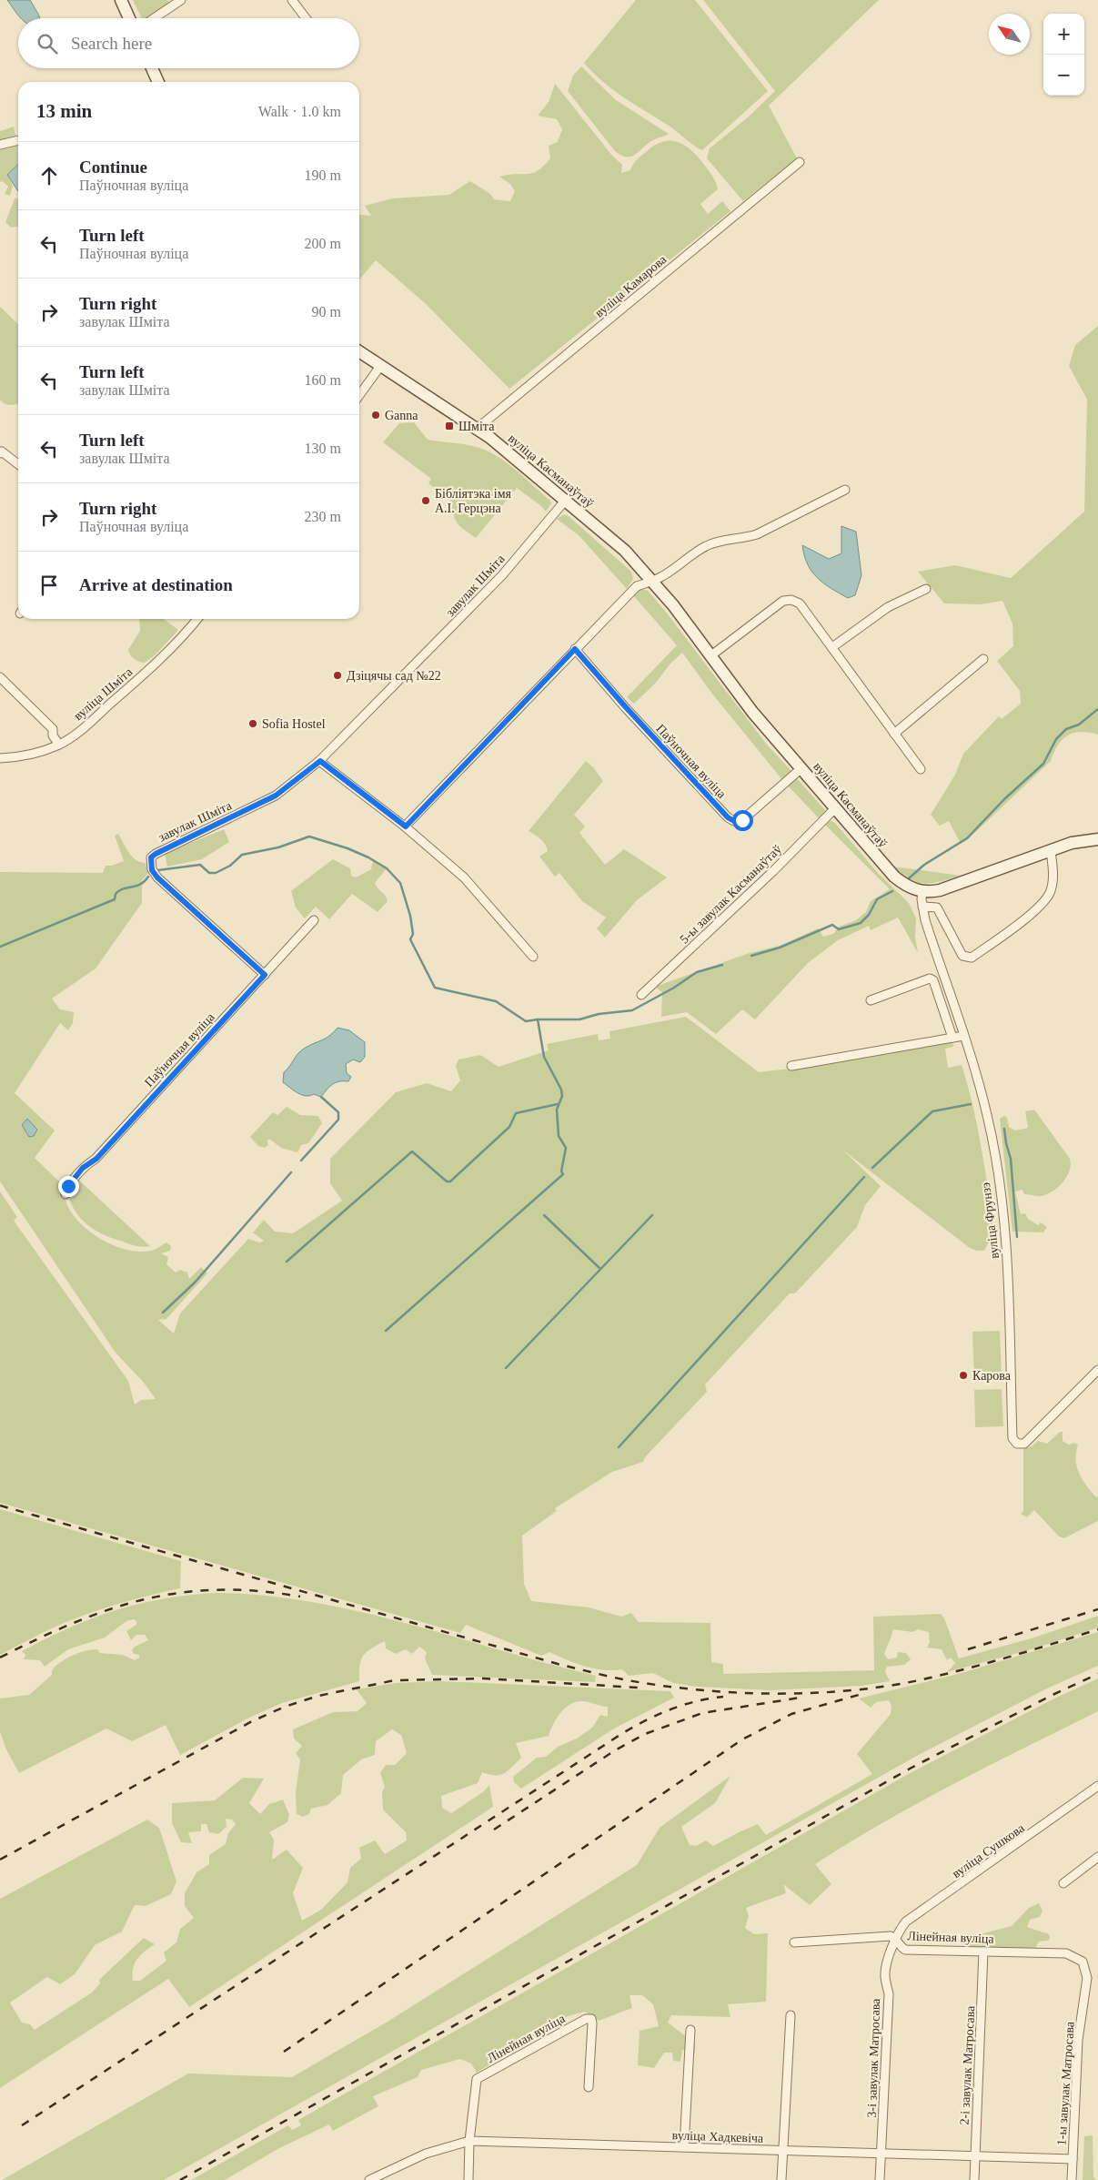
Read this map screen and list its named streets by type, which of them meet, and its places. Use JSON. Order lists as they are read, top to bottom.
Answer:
{
  "streets": {
    "main road": ["вуліца Касманаўтаў"],
    "street": [
      "вуліца Камарова",
      "завулак Шміта",
      "вуліца Шміта",
      "Паўночная вуліца",
      "5-ы завулак Касманаўтаў",
      "вуліца Фрунзэ",
      "вуліца Сушкова",
      "Лінейная вуліца",
      "3-і завулак Матросава",
      "2-і завулак Матросава",
      "1-ы завулак Матросава",
      "вуліца Хадкевіча"
    ]
  },
  "crossings": [
    ["вуліца Камарова", "вуліца Касманаўтаў"],
    ["вуліца Касманаўтаў", "завулак Шміта"],
    ["вуліца Касманаўтаў", "Паўночная вуліца"],
    ["вуліца Касманаўтаў", "5-ы завулак Касманаўтаў"],
    ["вуліца Касманаўтаў", "вуліца Фрунзэ"],
    ["завулак Шміта", "Паўночная вуліца"],
    ["вуліца Сушкова", "Лінейная вуліца"],
    ["вуліца Сушкова", "3-і завулак Матросава"],
    ["Лінейная вуліца", "3-і завулак Матросава"],
    ["Лінейная вуліца", "2-і завулак Матросава"],
    ["Лінейная вуліца", "1-ы завулак Матросава"],
    ["Лінейная вуліца", "вуліца Хадкевіча"],
    ["3-і завулак Матросава", "вуліца Хадкевіча"],
    ["2-і завулак Матросава", "вуліца Хадкевіча"],
    ["1-ы завулак Матросава", "вуліца Хадкевіча"]
  ],
  "places": {
    "other": [
      "Ganna",
      "Бібліятэка імя А.І. Герцэна",
      "Дзіцячы сад №22",
      "Sofia Hostel",
      "Карова"
    ],
    "transit": ["Шміта"]
  },
  "north": "top left",
  "page": {
    "map_buttons": ["+", "−"],
    "search": "Search here",
    "heading": ["13 min", "Walk · 1.0 km"],
    "list": [
      ["Continue", "Паўночная вуліца", "190 m"],
      ["Turn left", "Паўночная вуліца", "200 m"],
      ["Turn right", "завулак Шміта", "90 m"],
      ["Turn left", "завулак Шміта", "160 m"],
      ["Turn left", "завулак Шміта", "130 m"],
      ["Turn right", "Паўночная вуліца", "230 m"],
      "Arrive at destination"
    ]
  }
}
